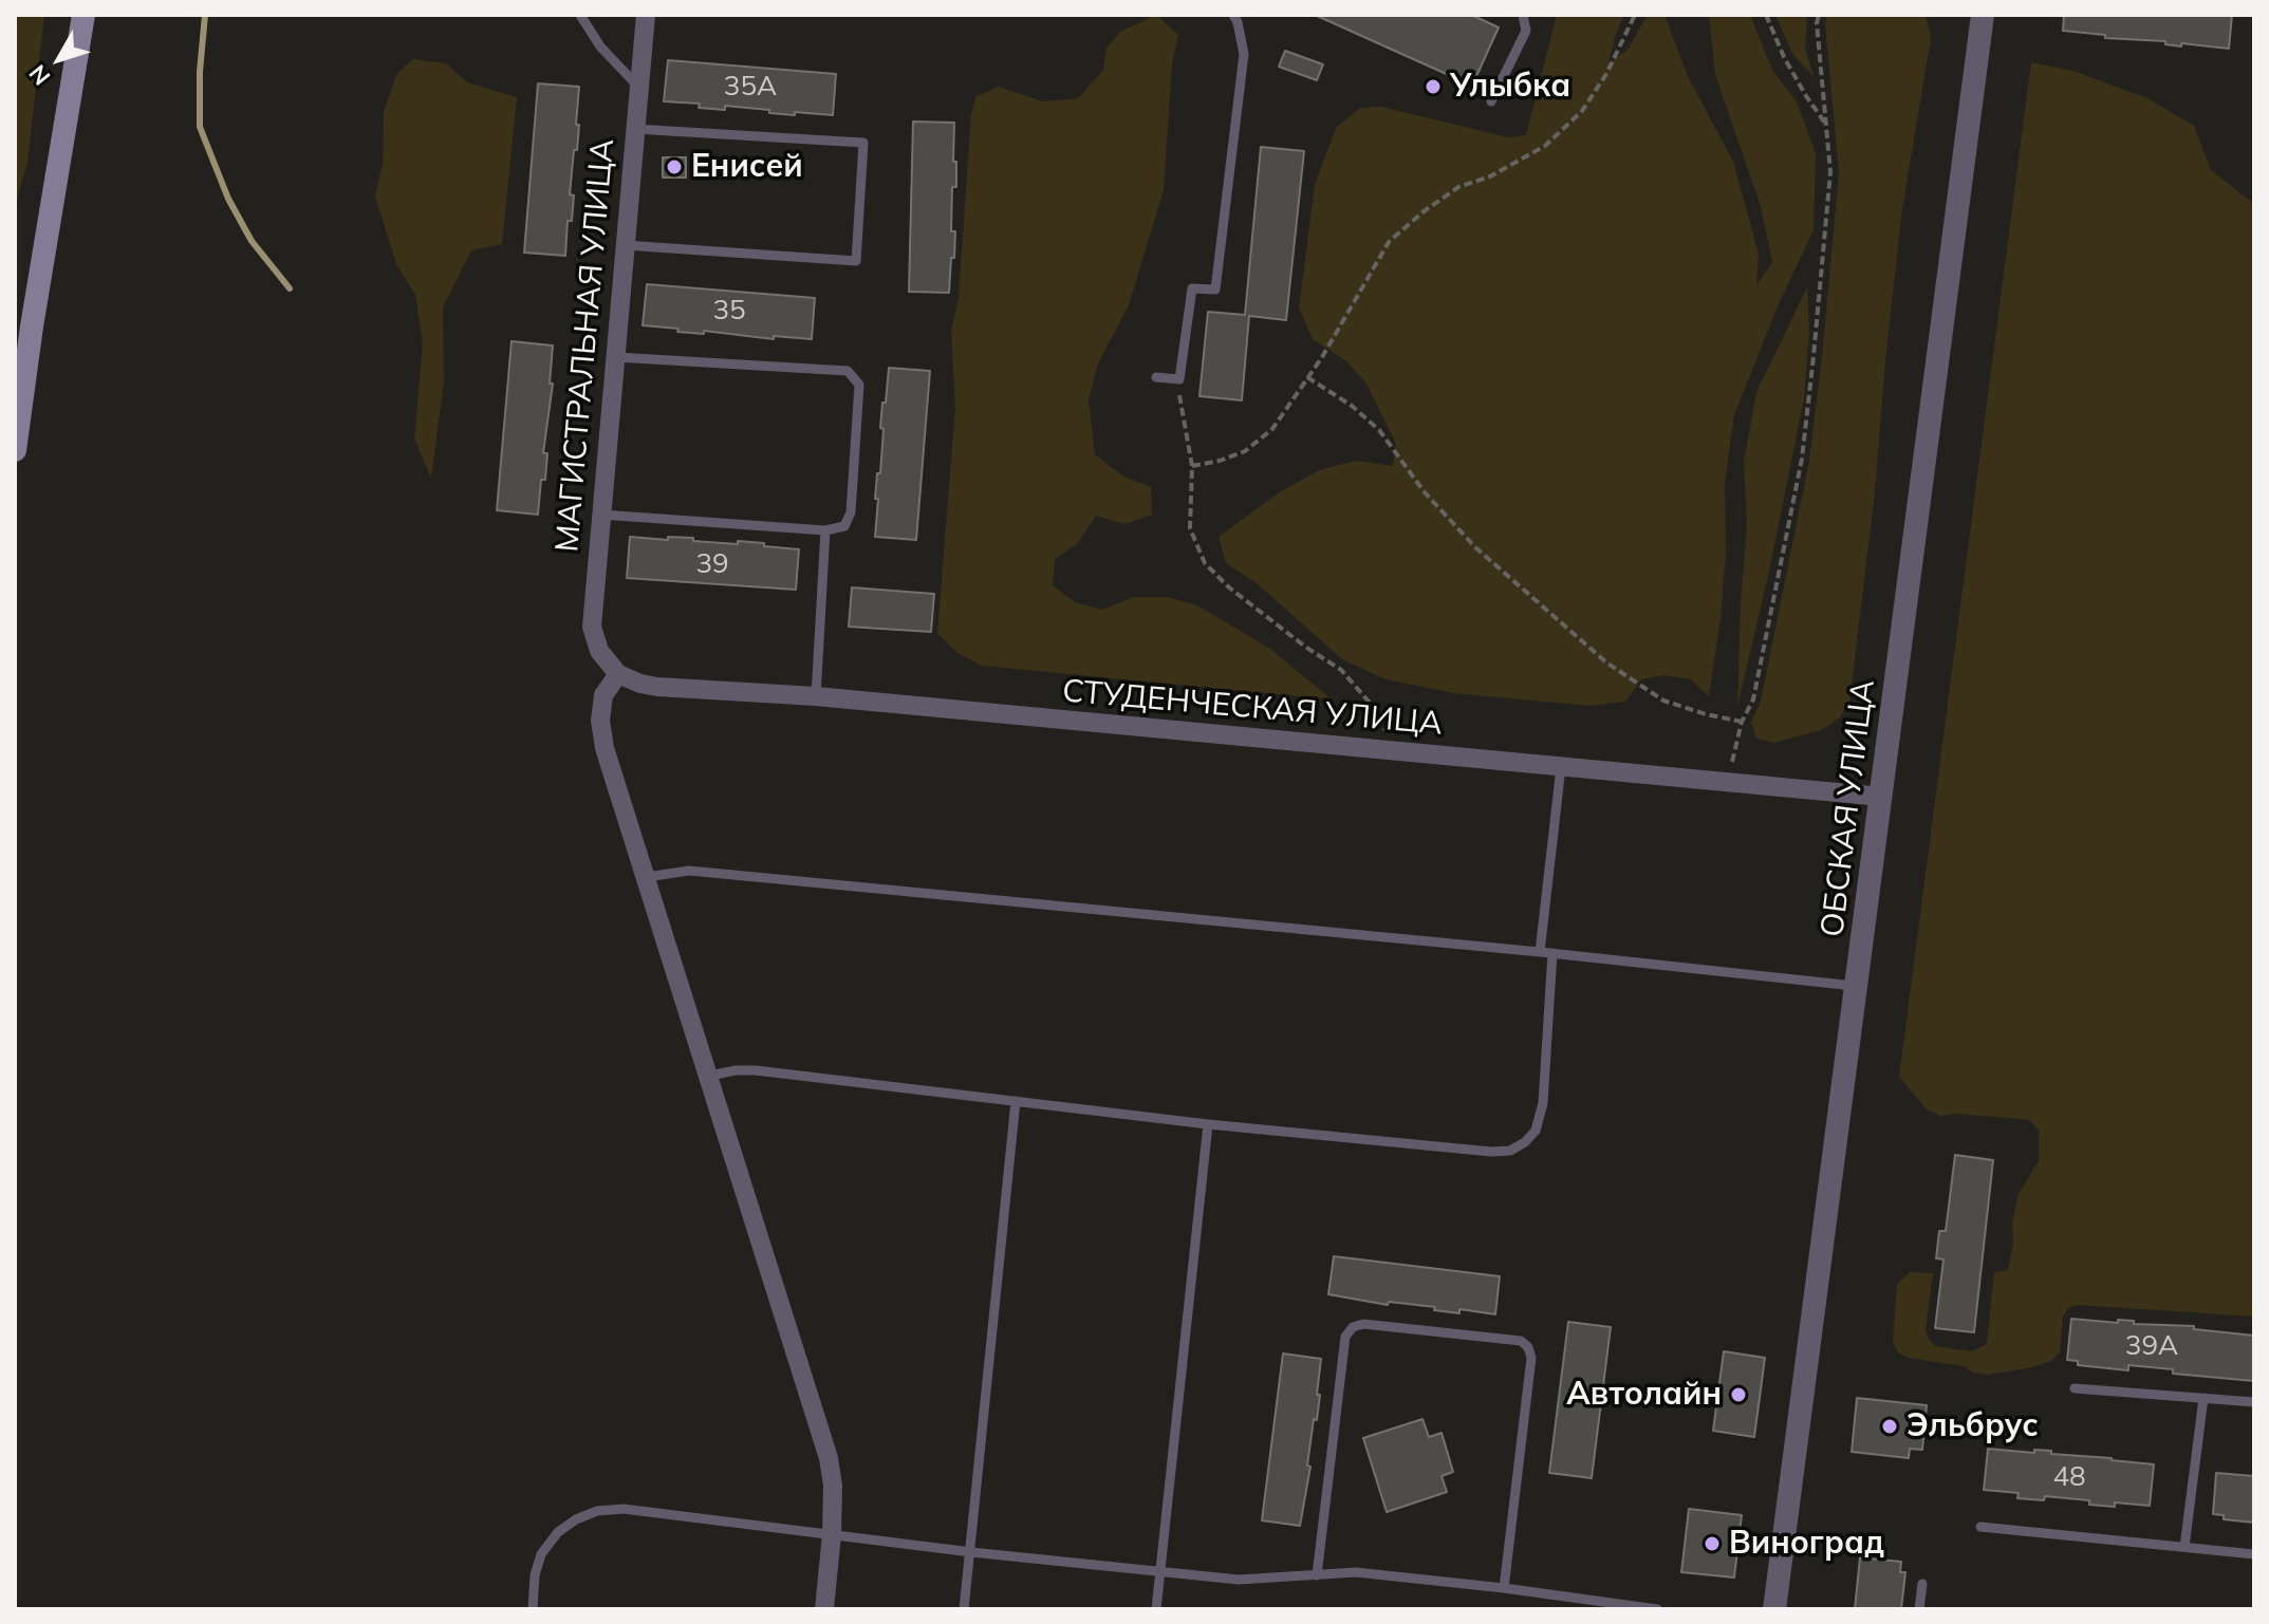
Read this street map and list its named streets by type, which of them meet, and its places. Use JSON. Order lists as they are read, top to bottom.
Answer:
{
  "streets": {
    "street": ["МАГИСТРАЛЬНАЯ УЛИЦА", "СТУДЕНЧЕСКАЯ УЛИЦА", "ОБСКАЯ УЛИЦА"]
  },
  "crossings": [
    ["МАГИСТРАЛЬНАЯ УЛИЦА", "СТУДЕНЧЕСКАЯ УЛИЦА"],
    ["СТУДЕНЧЕСКАЯ УЛИЦА", "ОБСКАЯ УЛИЦА"]
  ],
  "places": [
    "Улыбка",
    "Енисей",
    "Автолайн",
    "Эльбрус",
    "Виноград"
  ],
  "house_numbers": [
    "35А",
    "35",
    "39",
    "39А",
    "48"
  ],
  "north": "bottom left"
}
